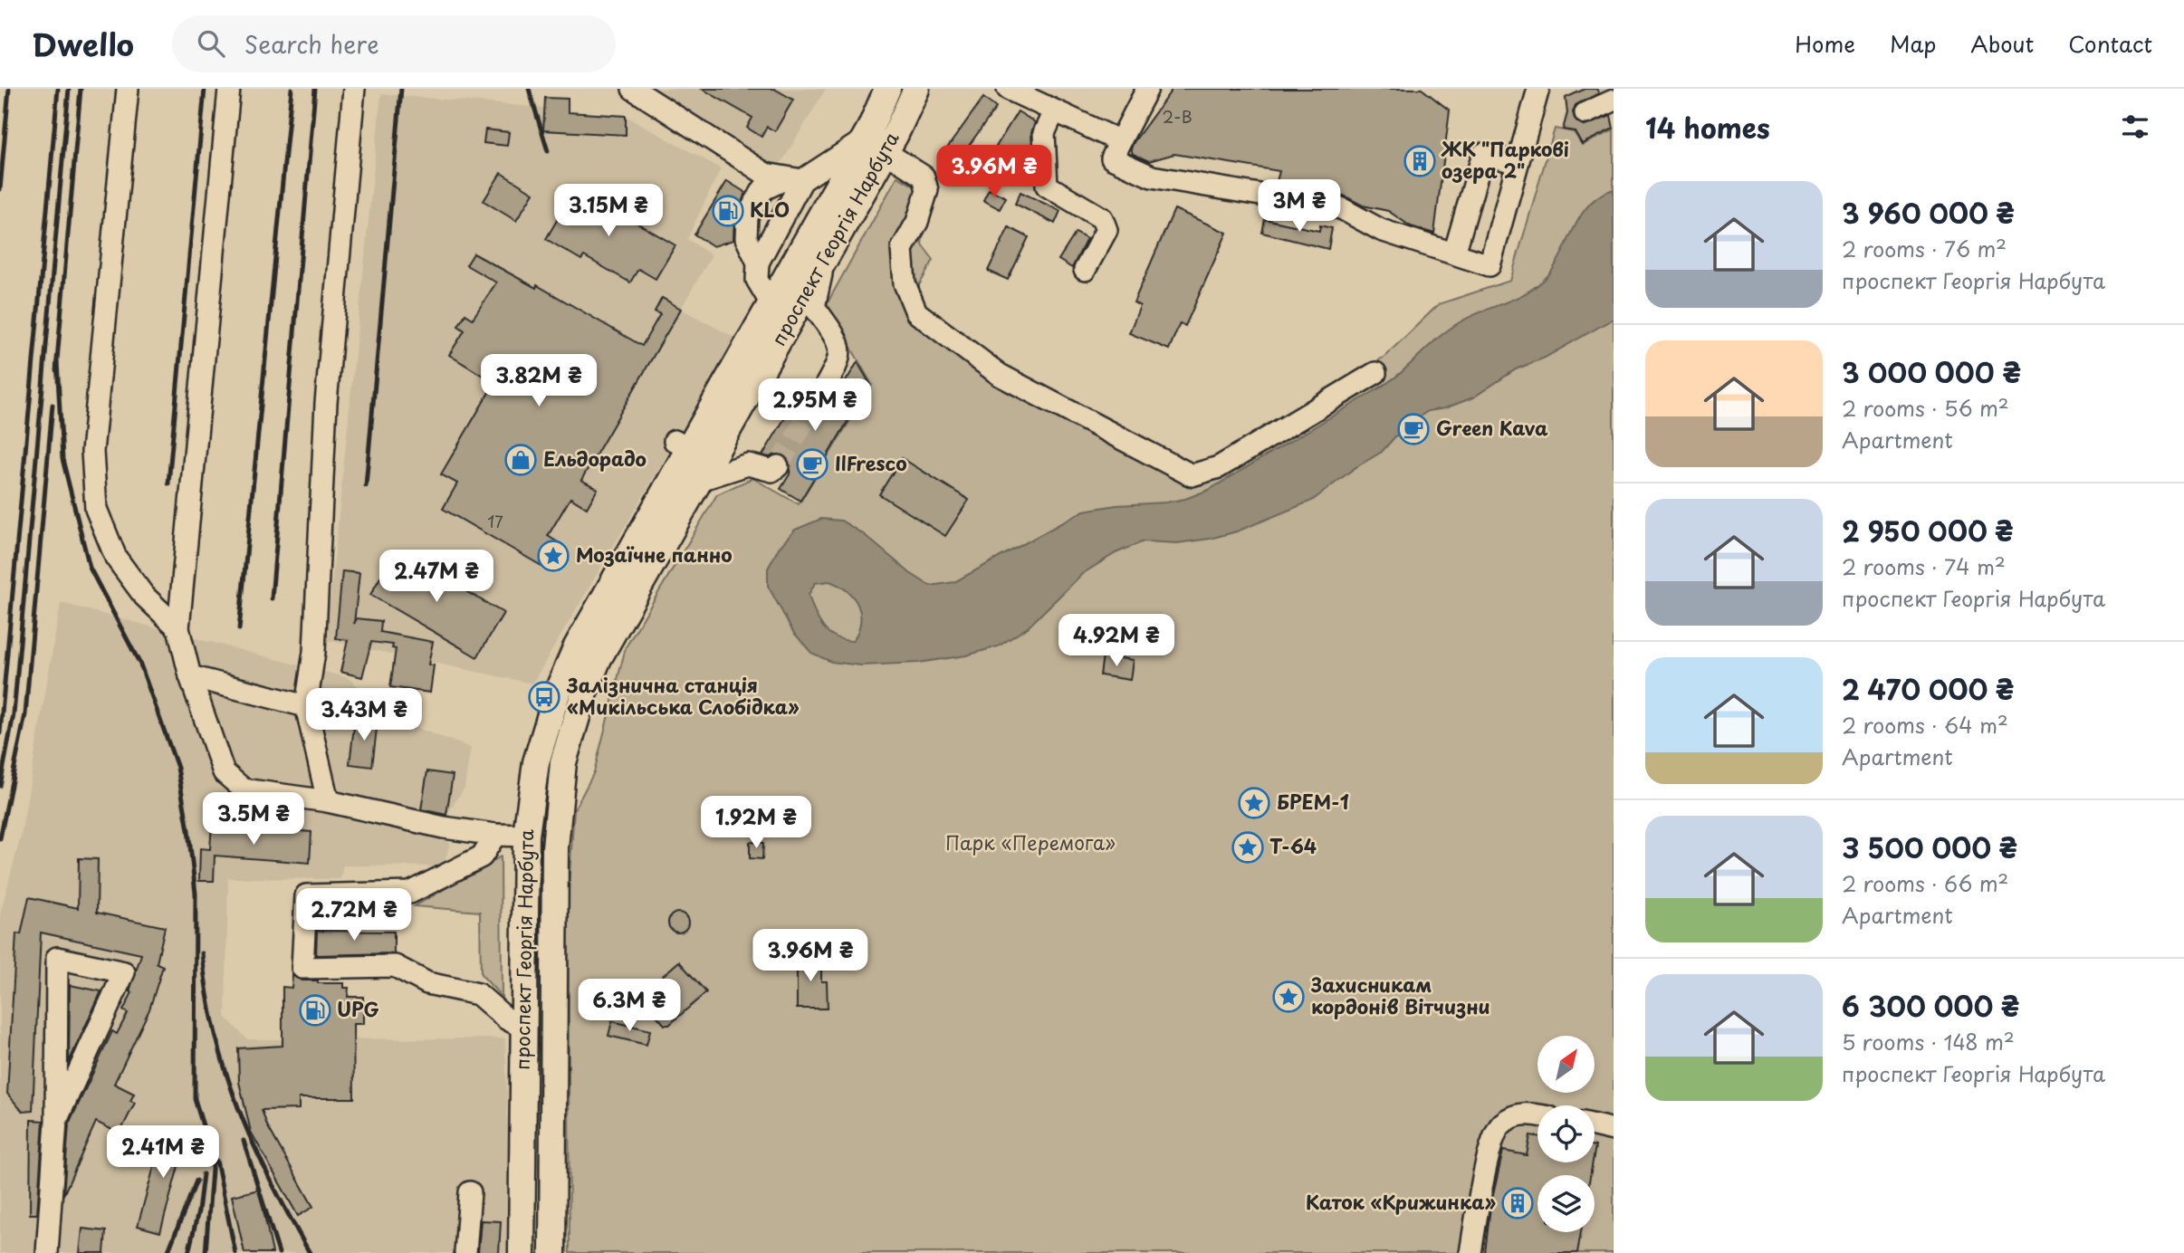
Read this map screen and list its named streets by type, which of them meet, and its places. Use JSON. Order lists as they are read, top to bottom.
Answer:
{
  "streets": {
    "main road": ["проспект Георгія Нарбута"]
  },
  "parks": ["Парк «Перемога»"],
  "places": {
    "building": ["ЖК \"Паркові озера 2\"", "Каток «Крижинка»"],
    "fuel station": ["KLO", "UPG"],
    "cafe": ["Green Kava", "IlFresco"],
    "shop": ["Ельдорадо"],
    "place": [
      "Мозаїчне панно",
      "БРЕМ-1",
      "Т-64",
      "Захисникам кордонів Вітчизни"
    ],
    "bus stop": ["Залізнична станція «Микільська Слобідка»"]
  },
  "house_numbers": ["2-В", "17"],
  "north": "top right",
  "page": {
    "header": "Dwello",
    "search": "Search here",
    "nav": [
      "Home",
      "Map",
      "About",
      "Contact"
    ],
    "heading": "14 homes",
    "price": [
      "3.96M ₴",
      "3M ₴",
      "3.15M ₴",
      "3.82M ₴",
      "2.95M ₴",
      "2.47M ₴",
      "4.92M ₴",
      "3.43M ₴",
      "3.5M ₴",
      "1.92M ₴",
      "2.72M ₴",
      "3.96M ₴",
      "6.3M ₴",
      "2.41M ₴"
    ],
    "list": [
      {
        "name": "3 960 000 ₴",
        "note": "2 rooms · 76 m² · проспект Георгія Нарбута"
      },
      {
        "name": "3 000 000 ₴",
        "note": "2 rooms · 56 m² · Apartment"
      },
      {
        "name": "2 950 000 ₴",
        "note": "2 rooms · 74 m² · проспект Георгія Нарбута"
      },
      {
        "name": "2 470 000 ₴",
        "note": "2 rooms · 64 m² · Apartment"
      },
      {
        "name": "3 500 000 ₴",
        "note": "2 rooms · 66 m² · Apartment"
      },
      {
        "name": "6 300 000 ₴",
        "note": "5 rooms · 148 m² · проспект Георгія Нарбута"
      }
    ]
  }
}
